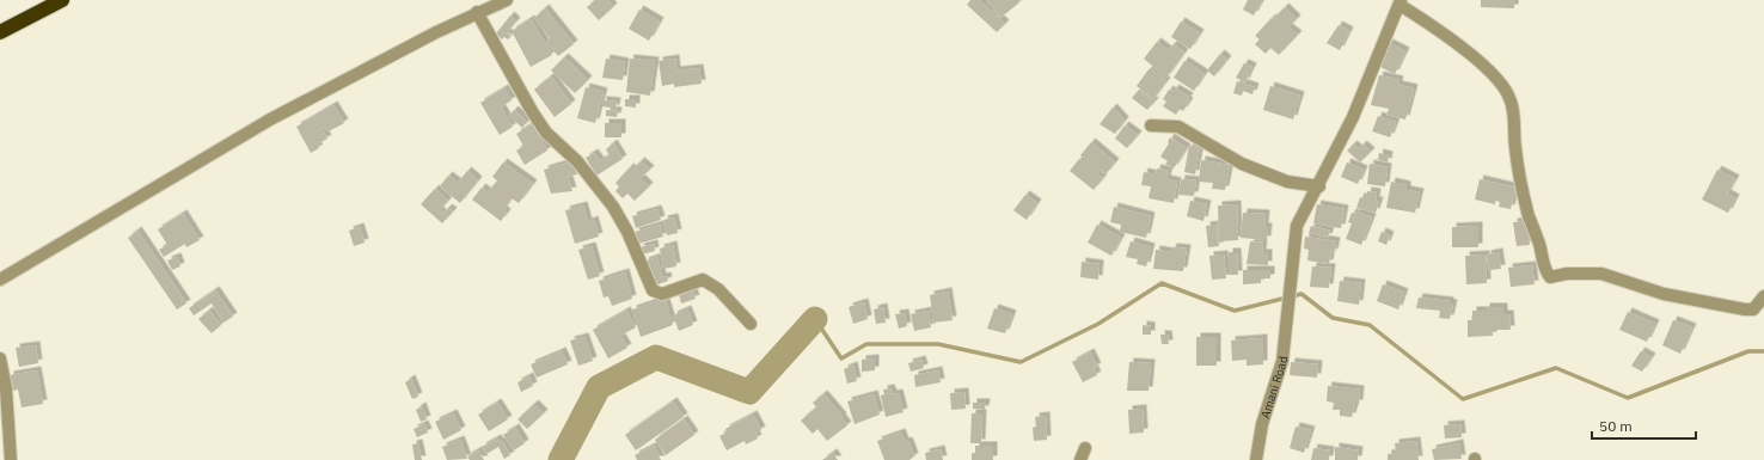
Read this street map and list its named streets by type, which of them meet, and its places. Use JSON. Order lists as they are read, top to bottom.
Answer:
{
  "streets": {
    "street": ["Amani Road"]
  },
  "scale_bar": "50 m"
}
